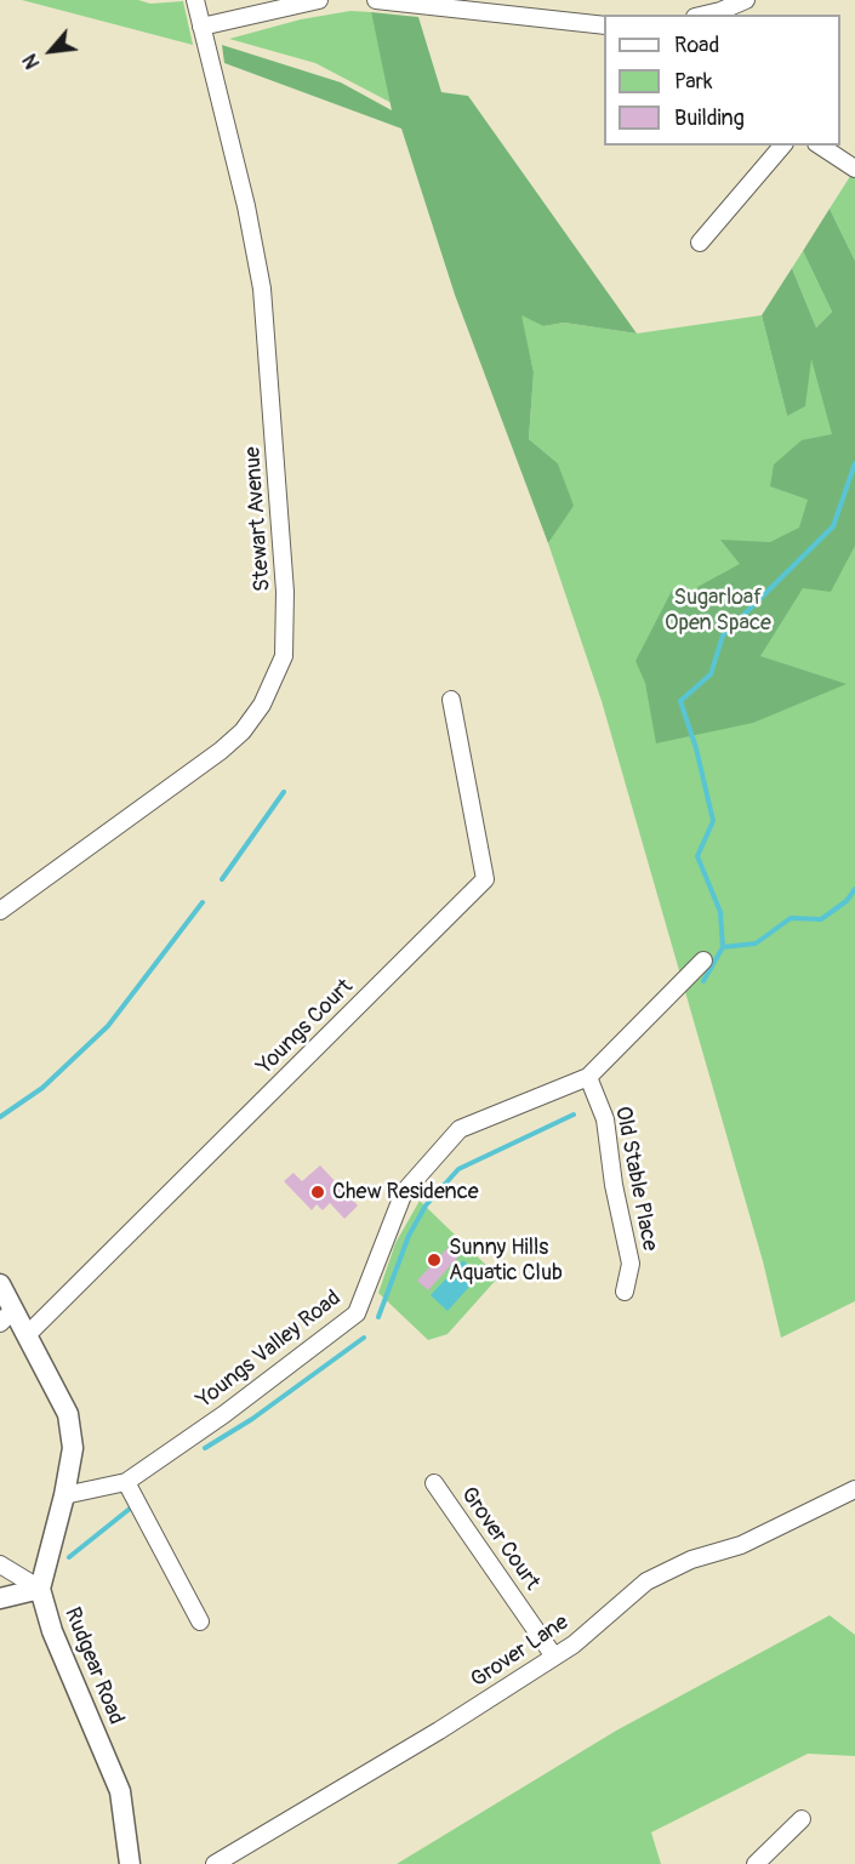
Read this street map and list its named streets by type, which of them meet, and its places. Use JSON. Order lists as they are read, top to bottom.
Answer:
{
  "streets": {
    "street": [
      "Stewart Avenue",
      "Youngs Court",
      "Old Stable Place",
      "Youngs Valley Road",
      "Grover Court",
      "Grover Lane",
      "Rudgear Road"
    ]
  },
  "crossings": [
    ["Youngs Court", "Rudgear Road"],
    ["Old Stable Place", "Youngs Valley Road"],
    ["Youngs Valley Road", "Rudgear Road"],
    ["Grover Court", "Grover Lane"]
  ],
  "parks": ["Sugarloaf Open Space"],
  "places": ["Chew Residence", "Sunny Hills Aquatic Club"],
  "legend": ["Road", "Park", "Building"],
  "north": "bottom left"
}
